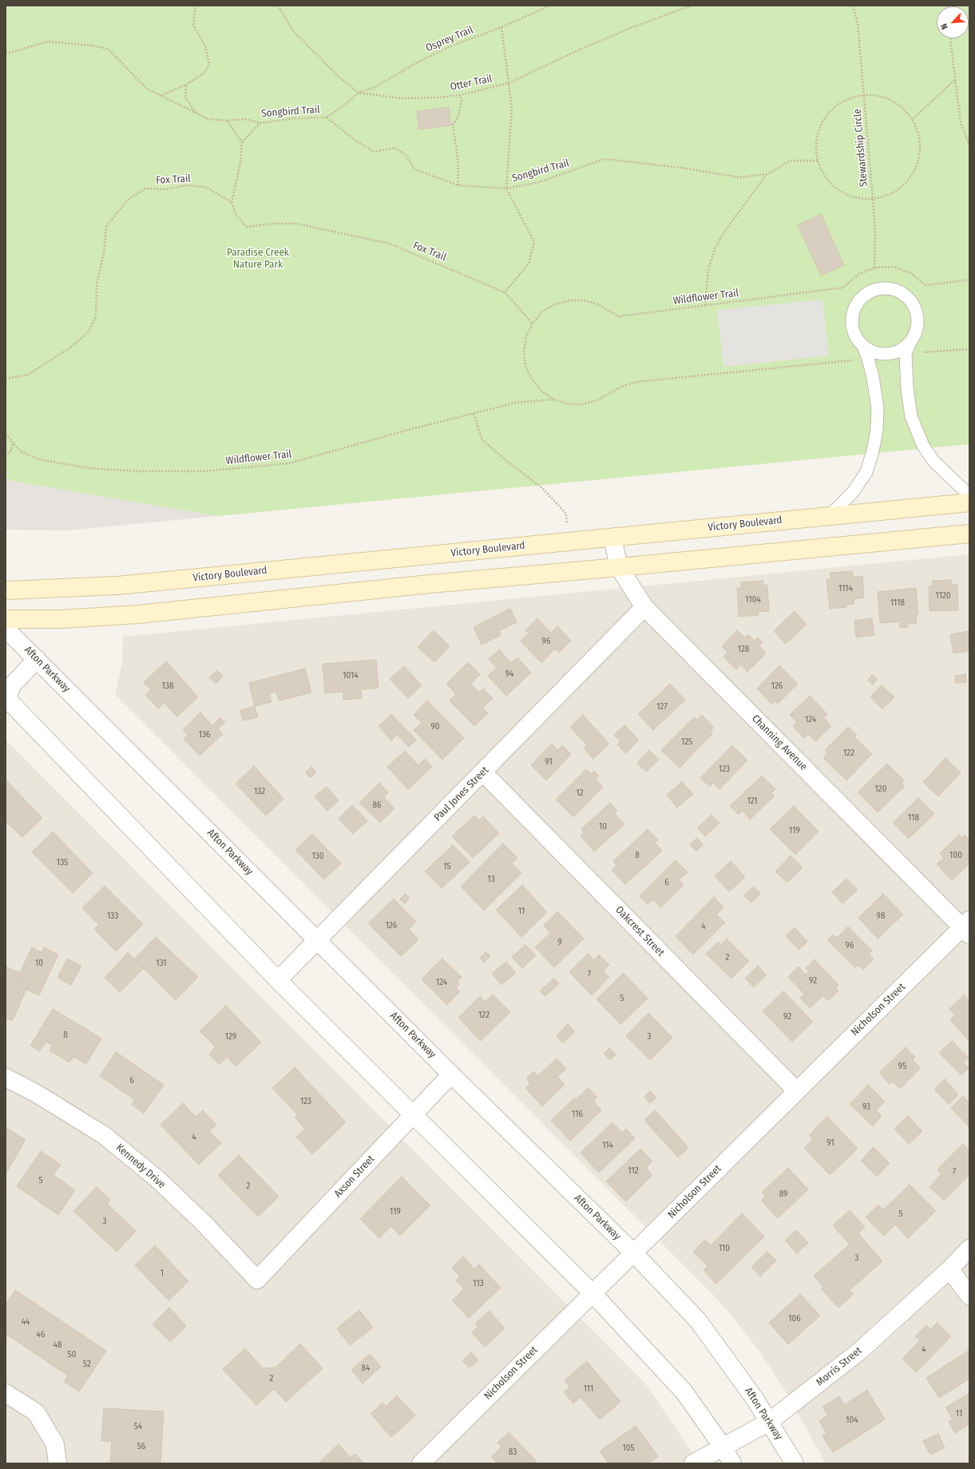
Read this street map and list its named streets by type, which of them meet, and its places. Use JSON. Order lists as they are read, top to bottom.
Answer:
{
  "streets": {
    "main road": ["Victory Boulevard"],
    "street": [
      "Afton Parkway",
      "Channing Avenue",
      "Paul Jones Street",
      "Oakcrest Street",
      "Nicholson Street",
      "Kennedy Drive",
      "Axson Street",
      "Morris Street"
    ],
    "path": [
      "Osprey Trail",
      "Otter Trail",
      "Songbird Trail",
      "Stewardship Circle",
      "Fox Trail",
      "Wildflower Trail"
    ]
  },
  "crossings": [
    ["Osprey Trail", "Otter Trail"],
    ["Songbird Trail", "Stewardship Circle"],
    ["Stewardship Circle", "Wildflower Trail"],
    ["Fox Trail", "Wildflower Trail"],
    ["Victory Boulevard", "Channing Avenue"],
    ["Afton Parkway", "Paul Jones Street"],
    ["Afton Parkway", "Nicholson Street"],
    ["Afton Parkway", "Axson Street"],
    ["Afton Parkway", "Morris Street"],
    ["Channing Avenue", "Paul Jones Street"],
    ["Channing Avenue", "Nicholson Street"],
    ["Paul Jones Street", "Oakcrest Street"],
    ["Oakcrest Street", "Nicholson Street"],
    ["Kennedy Drive", "Axson Street"]
  ],
  "parks": ["Paradise Creek Nature Park"],
  "house_numbers": [
    "1114",
    "1120",
    "1104",
    "1118",
    "96",
    "128",
    "94",
    "1014",
    "138",
    "126",
    "127",
    "124",
    "90",
    "136",
    "125",
    "122",
    "91",
    "123",
    "120",
    "132",
    "12",
    "121",
    "86",
    "118",
    "10",
    "119",
    "8",
    "100",
    "130",
    "135",
    "15",
    "13",
    "6",
    "11",
    "133",
    "98",
    "126",
    "4",
    "9",
    "96",
    "2",
    "10",
    "131",
    "7",
    "92",
    "124",
    "5",
    "122",
    "92",
    "8",
    "129",
    "3",
    "95",
    "6",
    "123",
    "93",
    "116",
    "4",
    "91",
    "114",
    "112",
    "7",
    "5",
    "2",
    "89",
    "119",
    "5",
    "3",
    "110",
    "3",
    "1",
    "113",
    "106",
    "44",
    "46",
    "48",
    "4",
    "50",
    "52",
    "84",
    "2",
    "111",
    "11",
    "104",
    "54",
    "56",
    "105",
    "83"
  ],
  "north": "bottom left"
}
